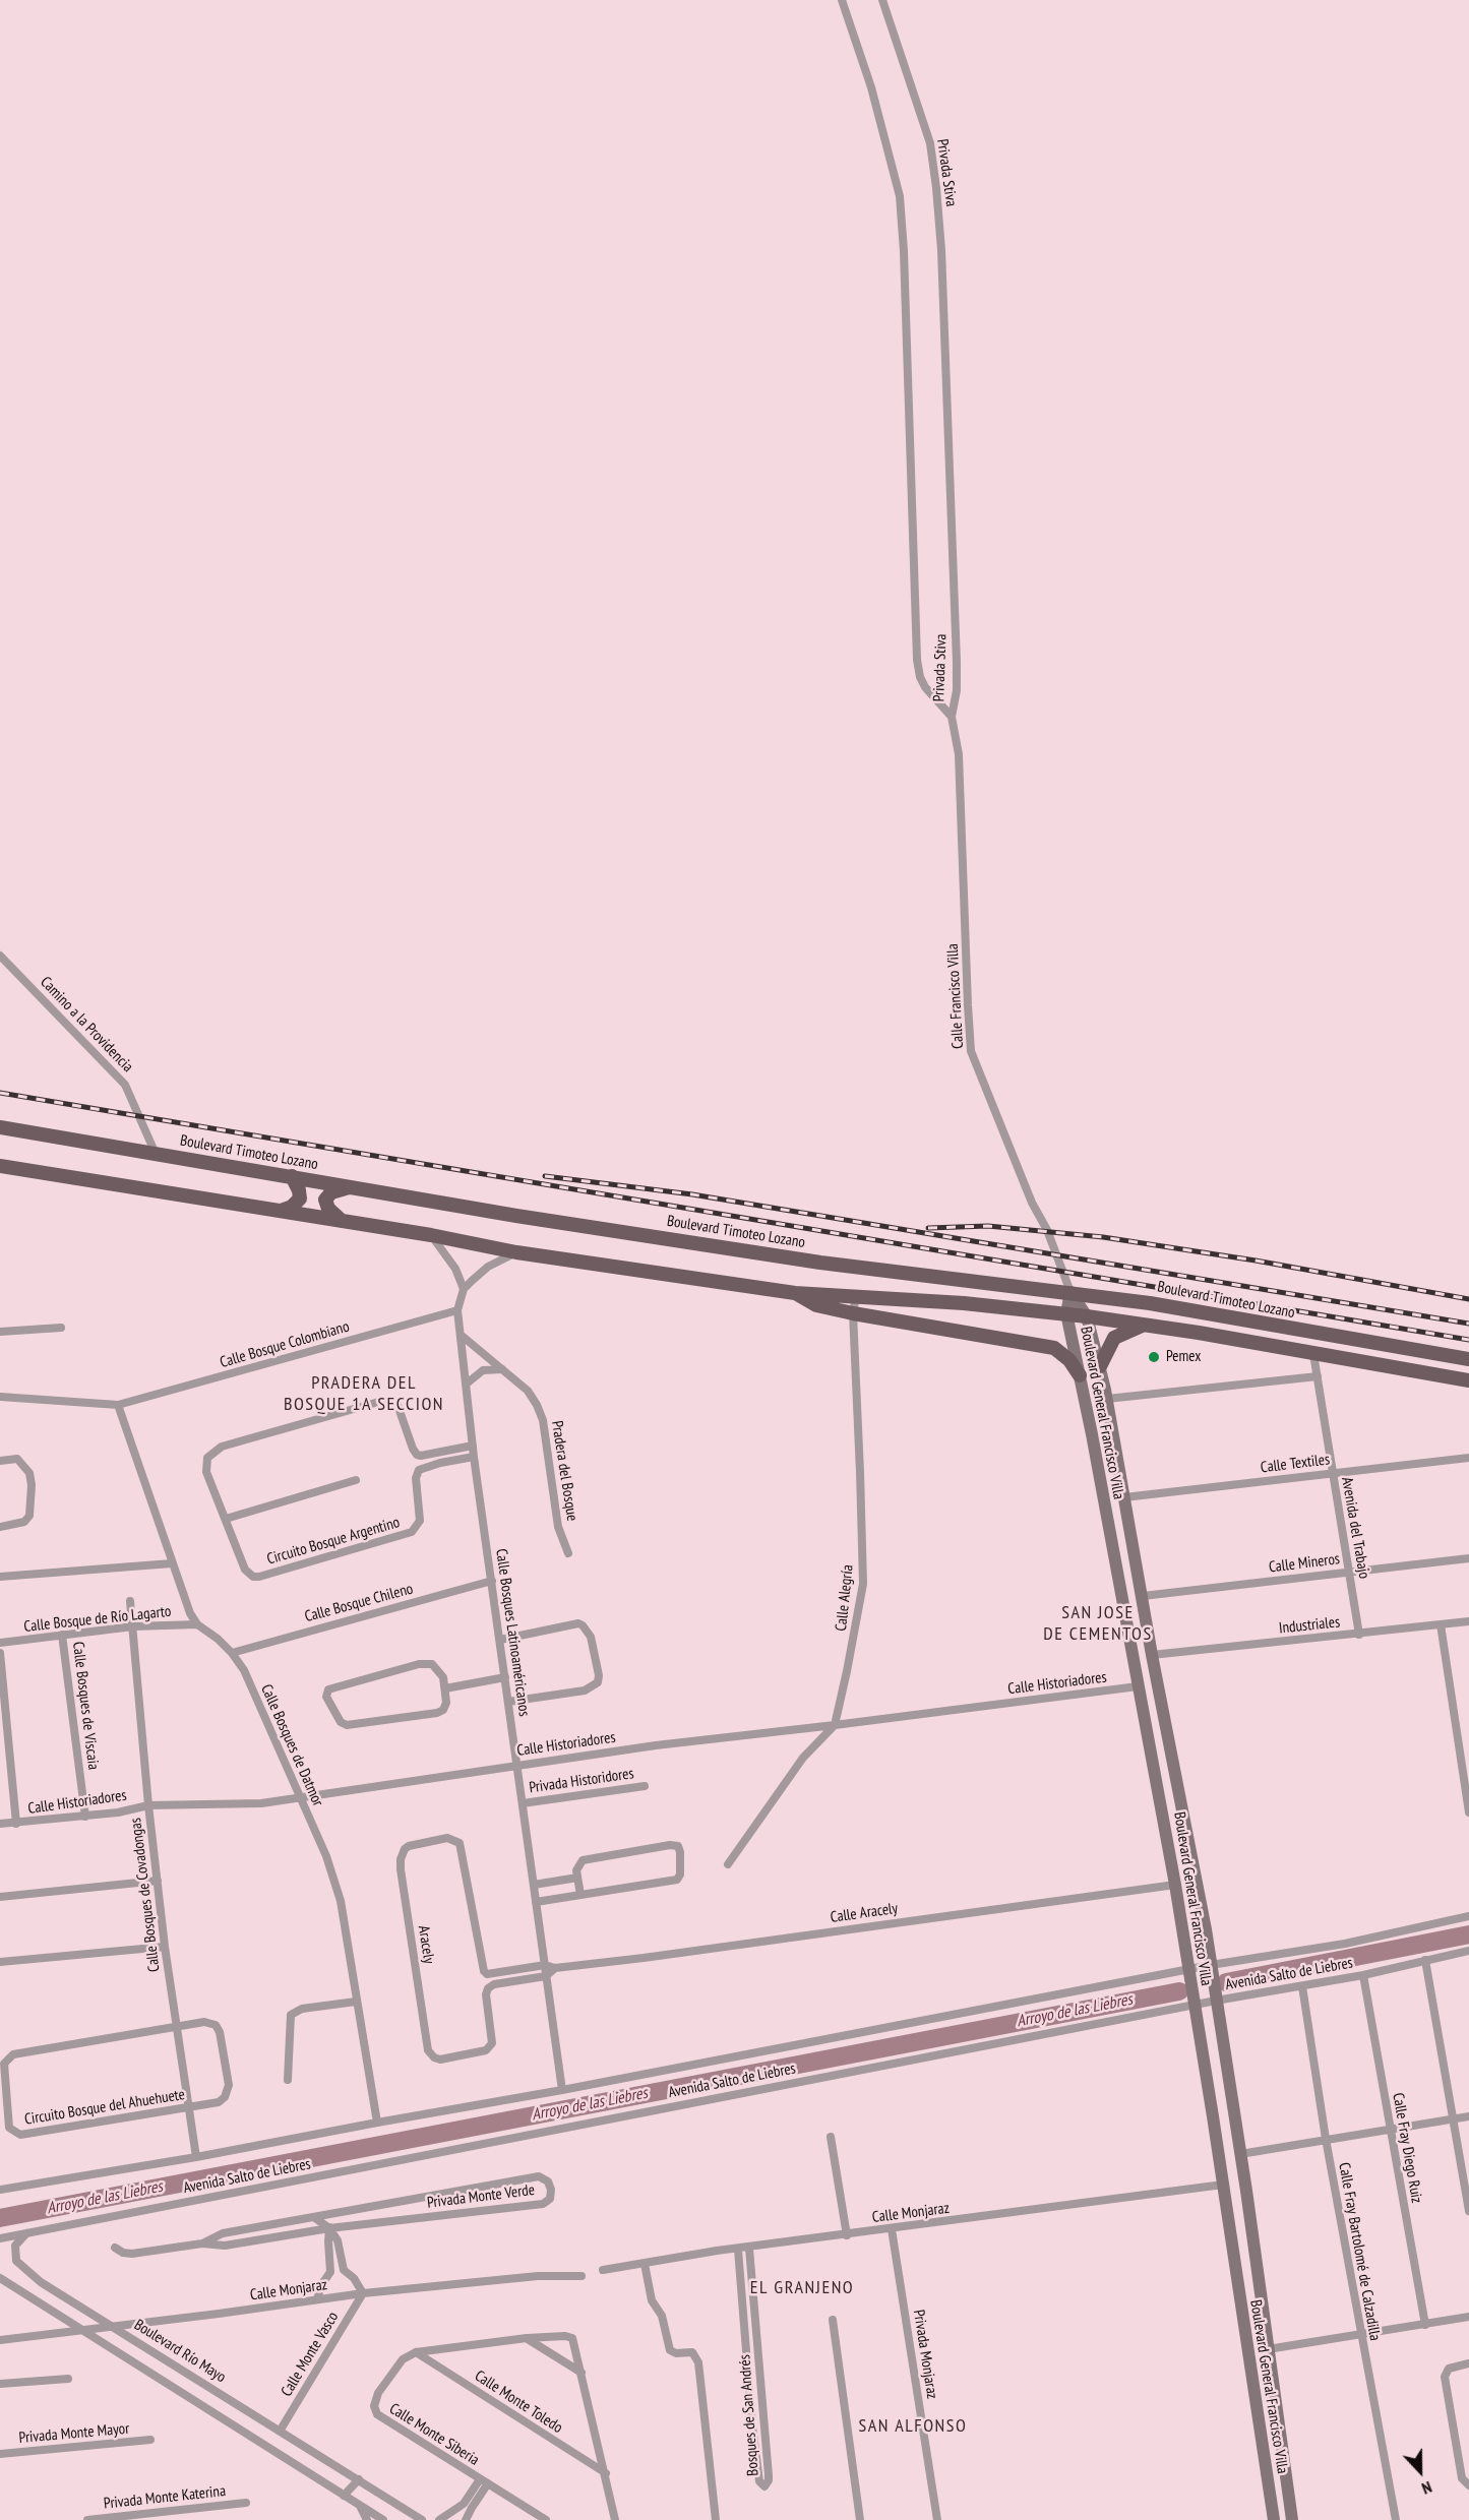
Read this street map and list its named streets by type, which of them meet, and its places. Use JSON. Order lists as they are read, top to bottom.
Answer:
{
  "streets": {
    "main road": ["Boulevard Timoteo Lozano", "Boulevard General Francisco Villa"],
    "street": [
      "Privada Stiva",
      "Calle Francisco Villa",
      "Camino a la Providencia",
      "Calle Bosque Colombiano",
      "Calle Textiles",
      "Pradera del Bosque",
      "Avenida del Trabajo",
      "Circuito Bosque Argentino",
      "Calle Mineros",
      "Calle Alegría",
      "Calle Bosque Chileno",
      "Calle Bosque de Río Lagarto",
      "Industriales",
      "Calle Bosques Latinoaméricanos",
      "Calle Historiadores",
      "Calle Bosques de Viscaia",
      "Calle Bosques de Datmor",
      "Privada Historidores",
      "Calle Bosques de Covadongas",
      "Calle Aracely",
      "Aracely",
      "Avenida Salto de Liebres",
      "Circuito Bosque del Ahuehuete",
      "Calle Fray Diego Ruiz",
      "Privada Monte Verde",
      "Calle Monjaraz",
      "Calle Fray Bartolomé de Calzadilla",
      "Boulevard Río Mayo",
      "Calle Monte Vasco",
      "Privada Monjaraz",
      "Calle Monte Toledo",
      "Bosques de San Andrés",
      "Privada Monte Mayor",
      "Calle Monte Siberia",
      "Privada Monte Katerina"
    ]
  },
  "crossings": [
    ["Privada Stiva", "Calle Francisco Villa"],
    ["Calle Francisco Villa", "Boulevard Timoteo Lozano"],
    ["Calle Francisco Villa", "Boulevard General Francisco Villa"],
    ["Camino a la Providencia", "Boulevard Timoteo Lozano"],
    ["Boulevard Timoteo Lozano", "Boulevard General Francisco Villa"],
    ["Calle Bosque Colombiano", "Calle Bosques Latinoaméricanos"],
    ["Calle Bosque Colombiano", "Calle Bosques de Datmor"],
    ["Boulevard General Francisco Villa", "Calle Textiles"],
    ["Boulevard General Francisco Villa", "Calle Mineros"],
    ["Boulevard General Francisco Villa", "Industriales"],
    ["Boulevard General Francisco Villa", "Calle Historiadores"],
    ["Boulevard General Francisco Villa", "Calle Aracely"],
    ["Boulevard General Francisco Villa", "Avenida Salto de Liebres"],
    ["Boulevard General Francisco Villa", "Calle Monjaraz"],
    ["Calle Textiles", "Avenida del Trabajo"],
    ["Pradera del Bosque", "Calle Bosques Latinoaméricanos"],
    ["Avenida del Trabajo", "Calle Mineros"],
    ["Avenida del Trabajo", "Industriales"],
    ["Circuito Bosque Argentino", "Calle Bosques Latinoaméricanos"],
    ["Calle Alegría", "Calle Historiadores"],
    ["Calle Bosque Chileno", "Calle Bosques Latinoaméricanos"],
    ["Calle Bosque Chileno", "Calle Bosques de Datmor"],
    ["Calle Bosque de Río Lagarto", "Calle Bosques de Viscaia"],
    ["Calle Bosque de Río Lagarto", "Calle Bosques de Datmor"],
    ["Calle Bosque de Río Lagarto", "Calle Bosques de Covadongas"],
    ["Calle Bosques Latinoaméricanos", "Calle Historiadores"],
    ["Calle Bosques Latinoaméricanos", "Privada Historidores"],
    ["Calle Bosques Latinoaméricanos", "Calle Aracely"],
    ["Calle Bosques Latinoaméricanos", "Aracely"],
    ["Calle Bosques Latinoaméricanos", "Avenida Salto de Liebres"],
    ["Calle Historiadores", "Calle Bosques de Viscaia"],
    ["Calle Historiadores", "Calle Bosques de Datmor"],
    ["Calle Historiadores", "Calle Bosques de Covadongas"],
    ["Calle Bosques de Datmor", "Avenida Salto de Liebres"],
    ["Calle Bosques de Covadongas", "Avenida Salto de Liebres"],
    ["Calle Bosques de Covadongas", "Circuito Bosque del Ahuehuete"],
    ["Calle Aracely", "Aracely"],
    ["Avenida Salto de Liebres", "Calle Fray Diego Ruiz"],
    ["Avenida Salto de Liebres", "Calle Fray Bartolomé de Calzadilla"],
    ["Avenida Salto de Liebres", "Boulevard Río Mayo"],
    ["Calle Monjaraz", "Boulevard Río Mayo"],
    ["Calle Monjaraz", "Calle Monte Vasco"],
    ["Calle Monjaraz", "Privada Monjaraz"],
    ["Calle Monjaraz", "Bosques de San Andrés"],
    ["Boulevard Río Mayo", "Calle Monte Vasco"],
    ["Calle Monte Toledo", "Calle Monte Siberia"]
  ],
  "districts": [
    "PRADERA DEL BOSQUE 1A SECCION",
    "SAN JOSE DE CEMENTOS",
    "EL GRANJENO",
    "SAN ALFONSO"
  ],
  "water": ["Arroyo de las Liebres"],
  "places": ["Pemex"],
  "north": "bottom"
}
